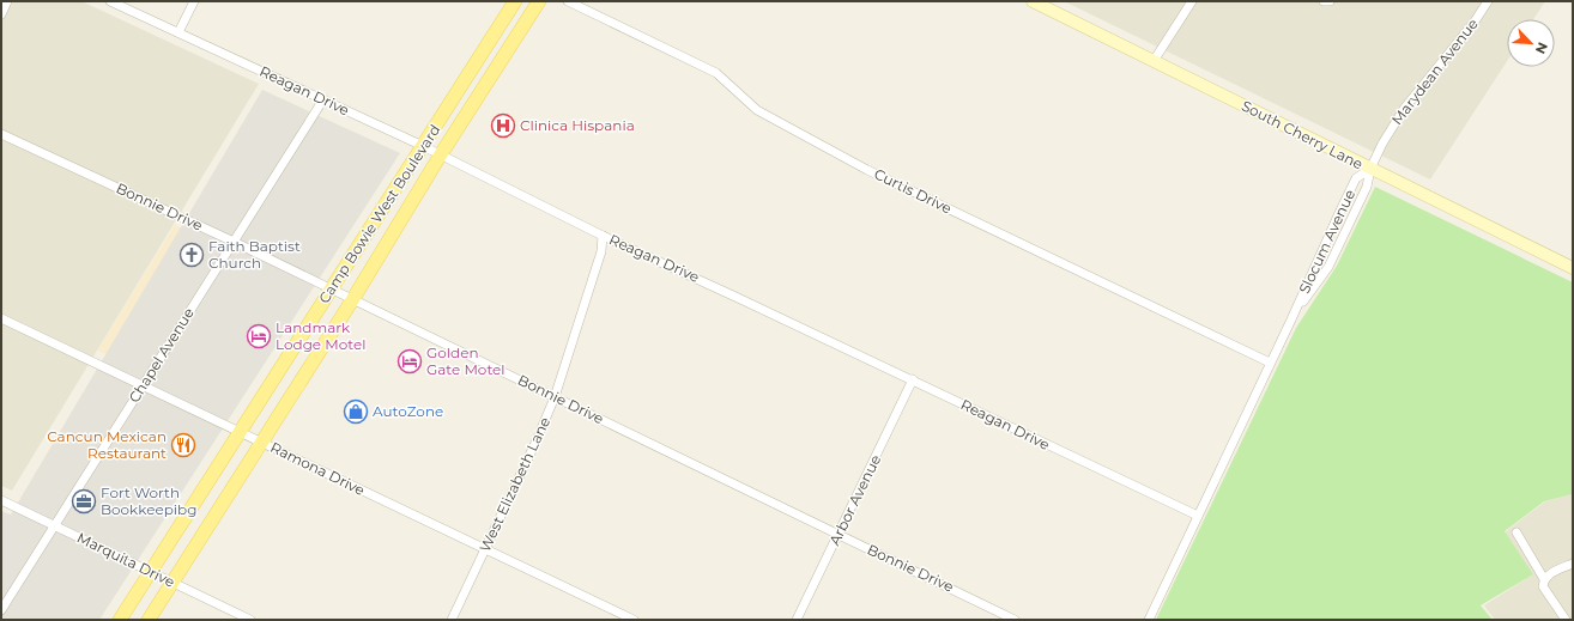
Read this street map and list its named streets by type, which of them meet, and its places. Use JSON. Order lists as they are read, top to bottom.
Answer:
{
  "streets": {
    "main road": ["Camp Bowie West Boulevard"],
    "street": [
      "Marydean Avenue",
      "Reagan Drive",
      "South Cherry Lane",
      "Curtis Drive",
      "Bonnie Drive",
      "Slocum Avenue",
      "Chapel Avenue",
      "Ramona Drive",
      "West Elizabeth Lane",
      "Arbor Avenue",
      "Marquita Drive"
    ]
  },
  "crossings": [
    ["Marydean Avenue", "South Cherry Lane"],
    ["Marydean Avenue", "Slocum Avenue"],
    ["Reagan Drive", "Camp Bowie West Boulevard"],
    ["Reagan Drive", "Slocum Avenue"],
    ["Reagan Drive", "Chapel Avenue"],
    ["Reagan Drive", "West Elizabeth Lane"],
    ["Reagan Drive", "Arbor Avenue"],
    ["South Cherry Lane", "Slocum Avenue"],
    ["Curtis Drive", "Slocum Avenue"],
    ["Bonnie Drive", "Camp Bowie West Boulevard"],
    ["Bonnie Drive", "Chapel Avenue"],
    ["Bonnie Drive", "West Elizabeth Lane"],
    ["Bonnie Drive", "Arbor Avenue"],
    ["Camp Bowie West Boulevard", "Ramona Drive"],
    ["Camp Bowie West Boulevard", "Marquita Drive"],
    ["Chapel Avenue", "Ramona Drive"],
    ["Chapel Avenue", "Marquita Drive"],
    ["Ramona Drive", "West Elizabeth Lane"]
  ],
  "places": {
    "hospital": ["Clinica Hispania"],
    "church": ["Faith Baptist Church"],
    "hotel": ["Landmark Lodge Motel", "Golden Gate Motel"],
    "shop": ["AutoZone"],
    "restaurant": ["Cancun Mexican Restaurant"],
    "office": ["Fort Worth Bookkeepibg"]
  },
  "north": "bottom right"
}
